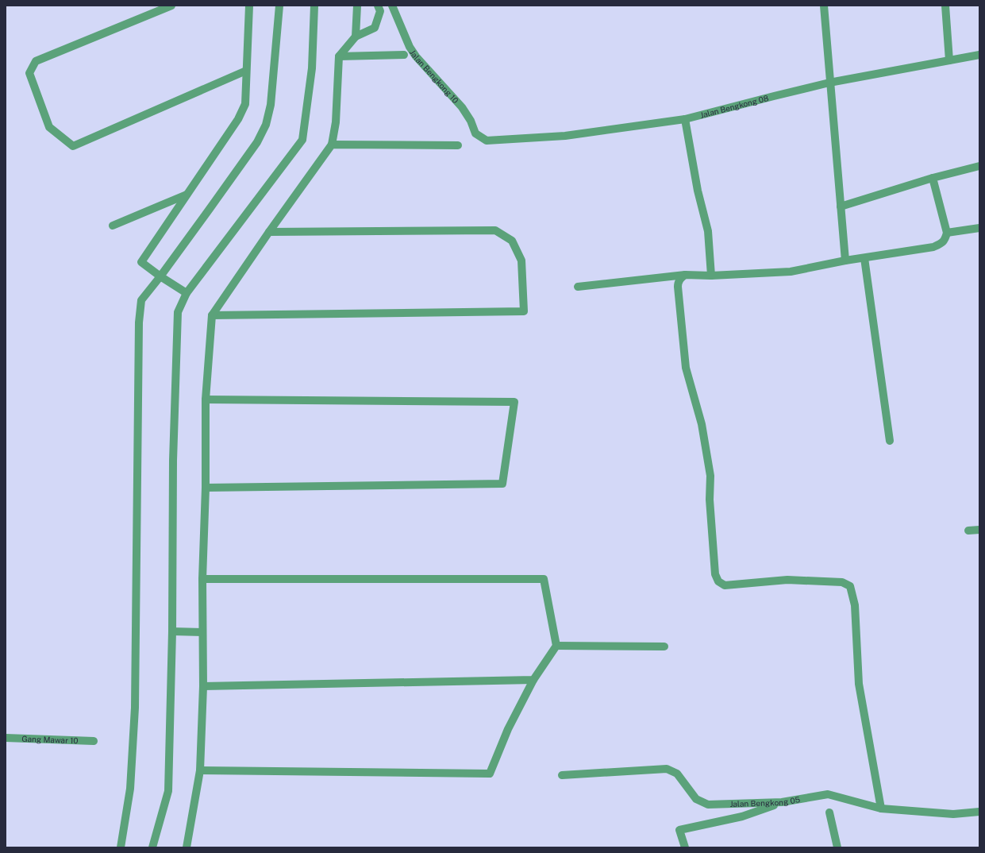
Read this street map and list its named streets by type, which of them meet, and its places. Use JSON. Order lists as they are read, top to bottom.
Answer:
{
  "streets": {
    "street": [
      "Jalan Bengkong 10",
      "Jalan Bengkong 08",
      "Gang Mawar 10",
      "Jalan Bengkong 05"
    ]
  },
  "crossings": [
    ["Jalan Bengkong 10", "Jalan Bengkong 08"]
  ]
}
